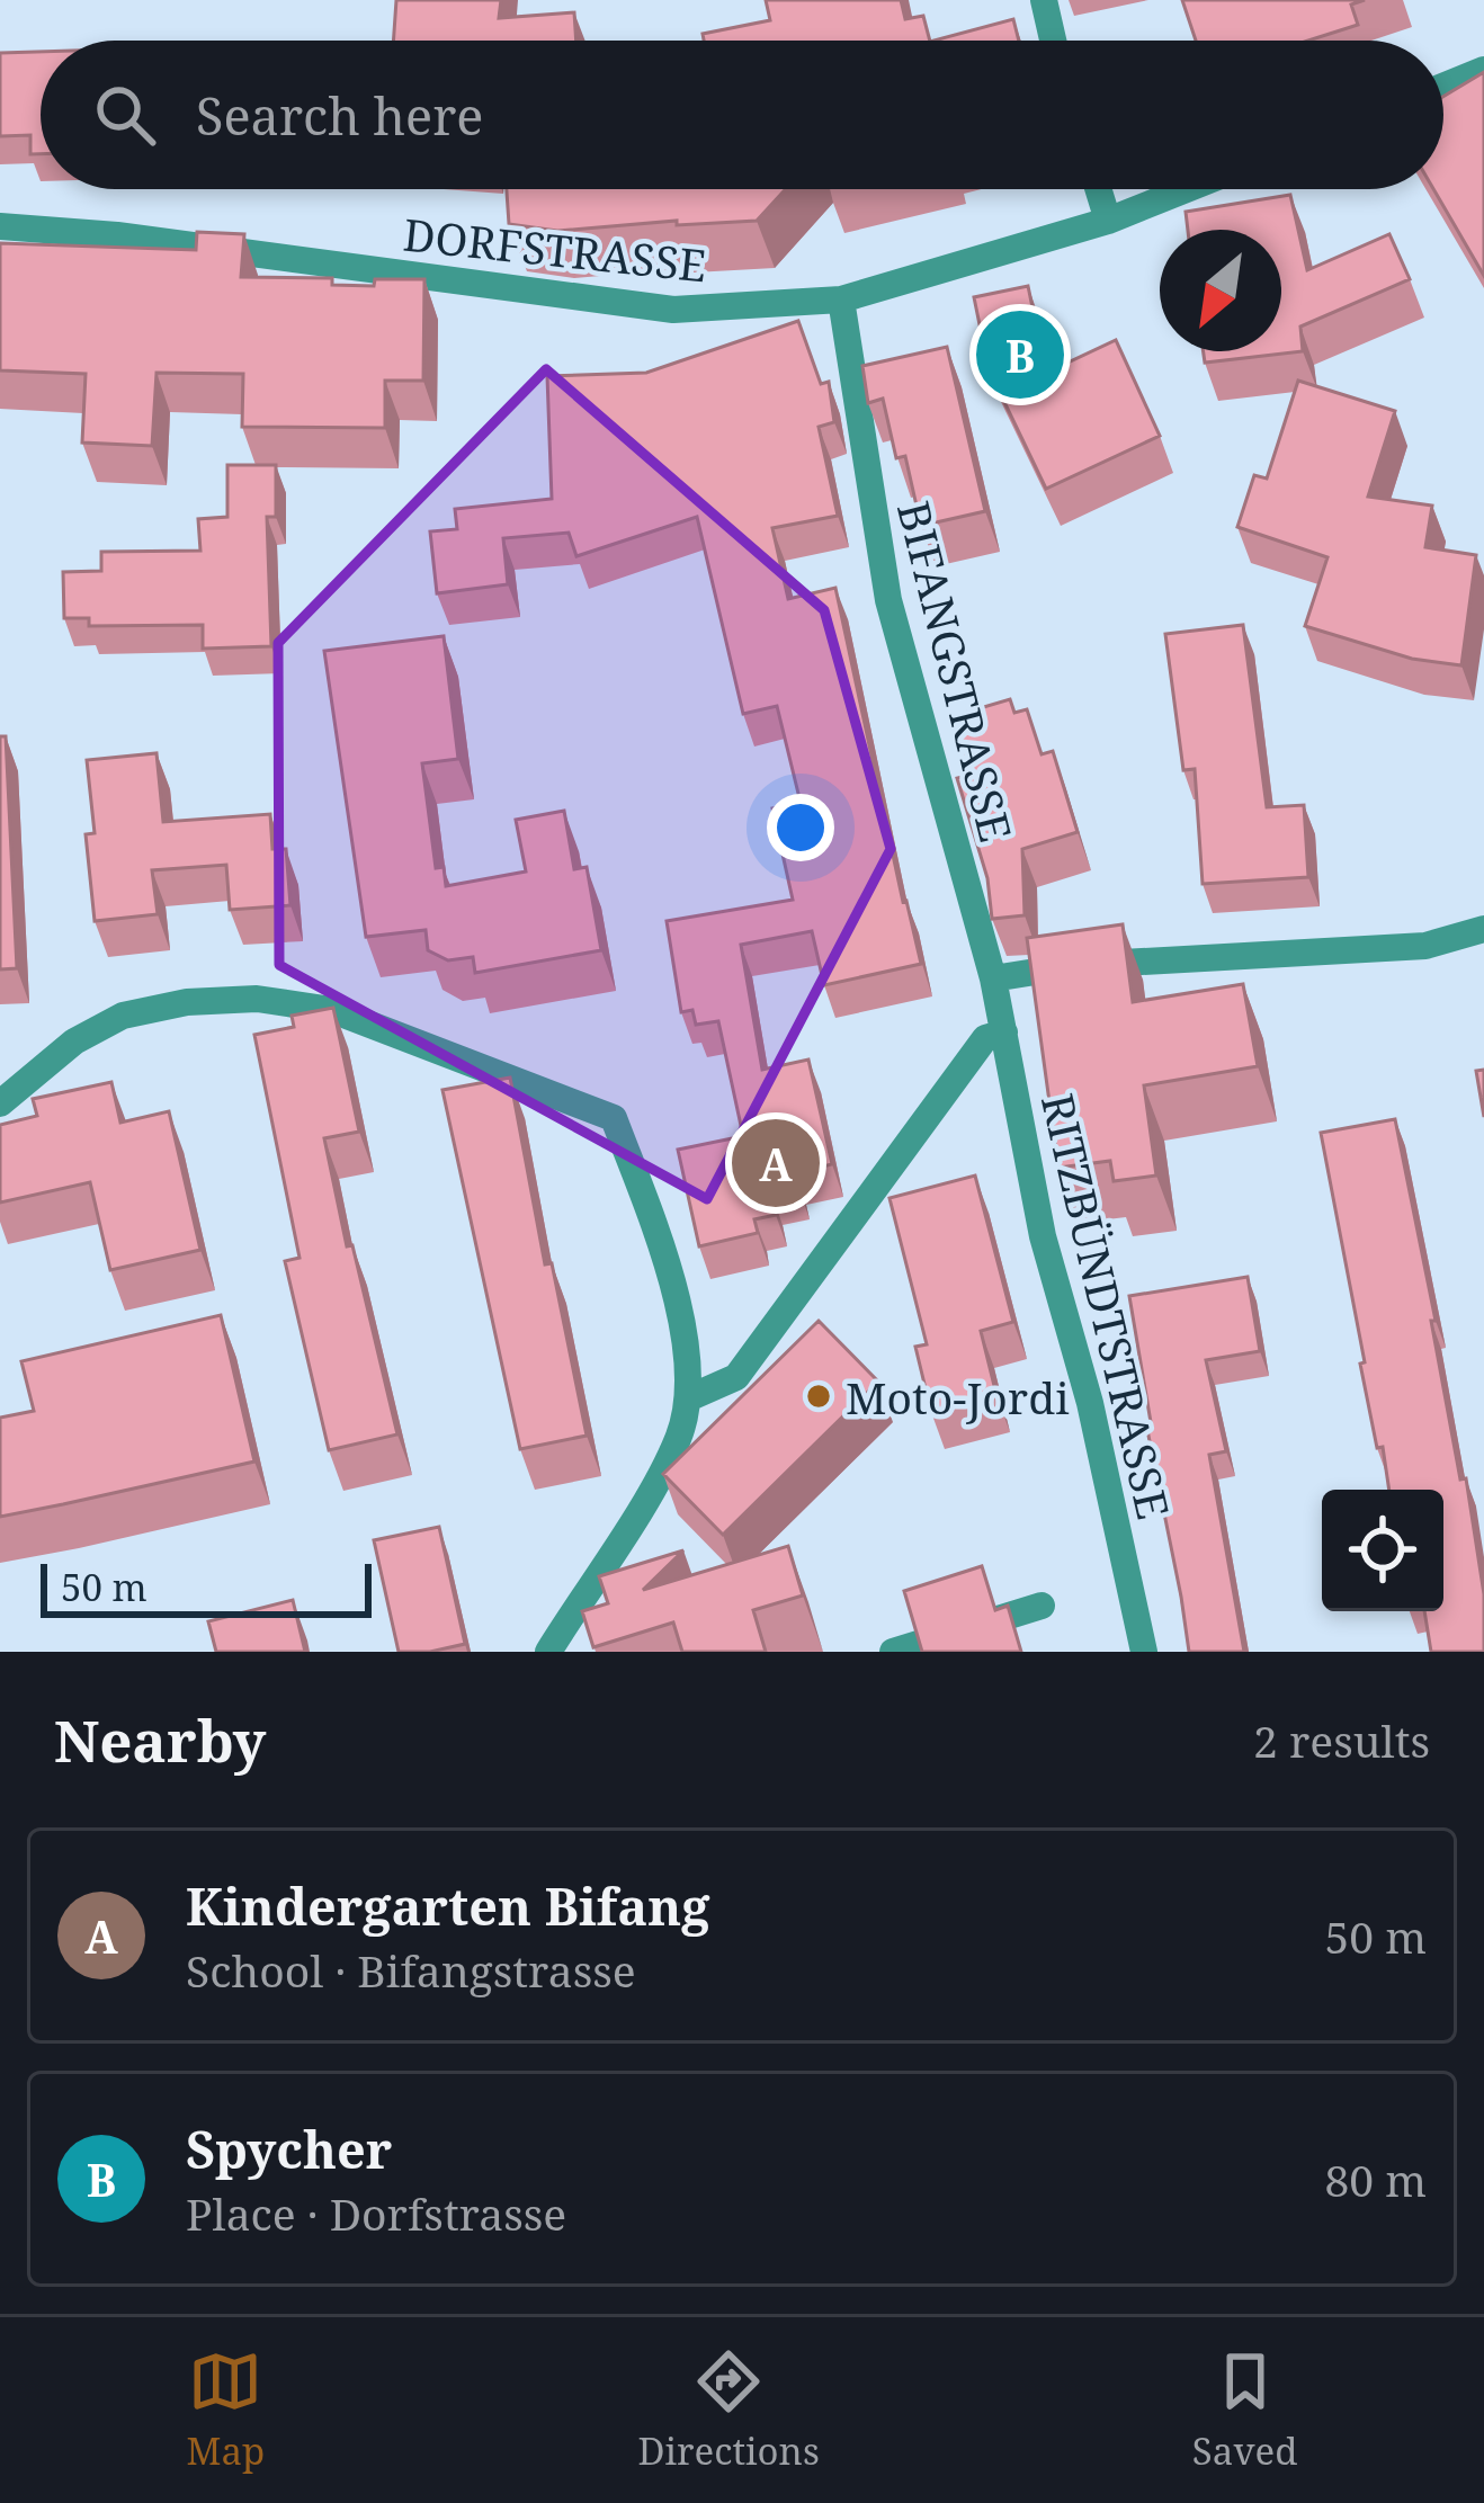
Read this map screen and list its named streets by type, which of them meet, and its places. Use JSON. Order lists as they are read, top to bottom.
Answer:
{
  "streets": {
    "street": ["DORFSTRASSE", "BIFANGSTRASSE", "RITZBÜNDTSTRASSE"]
  },
  "crossings": [
    ["DORFSTRASSE", "BIFANGSTRASSE"],
    ["BIFANGSTRASSE", "RITZBÜNDTSTRASSE"]
  ],
  "places": ["Moto-Jordi"],
  "scale_bar": "50 m",
  "north": "bottom left",
  "page": {
    "search": "Search here",
    "pins": ["B", "A"],
    "scale": "50 m",
    "heading": ["Nearby", "2 results"],
    "list": [
      {
        "mark": "A",
        "name": "Kindergarten Bifang",
        "note": "School · Bifangstrasse",
        "value": "50 m"
      },
      {
        "mark": "B",
        "name": "Spycher",
        "note": "Place · Dorfstrasse",
        "value": "80 m"
      }
    ],
    "nav": ["Map", "Directions", "Saved"]
  }
}
